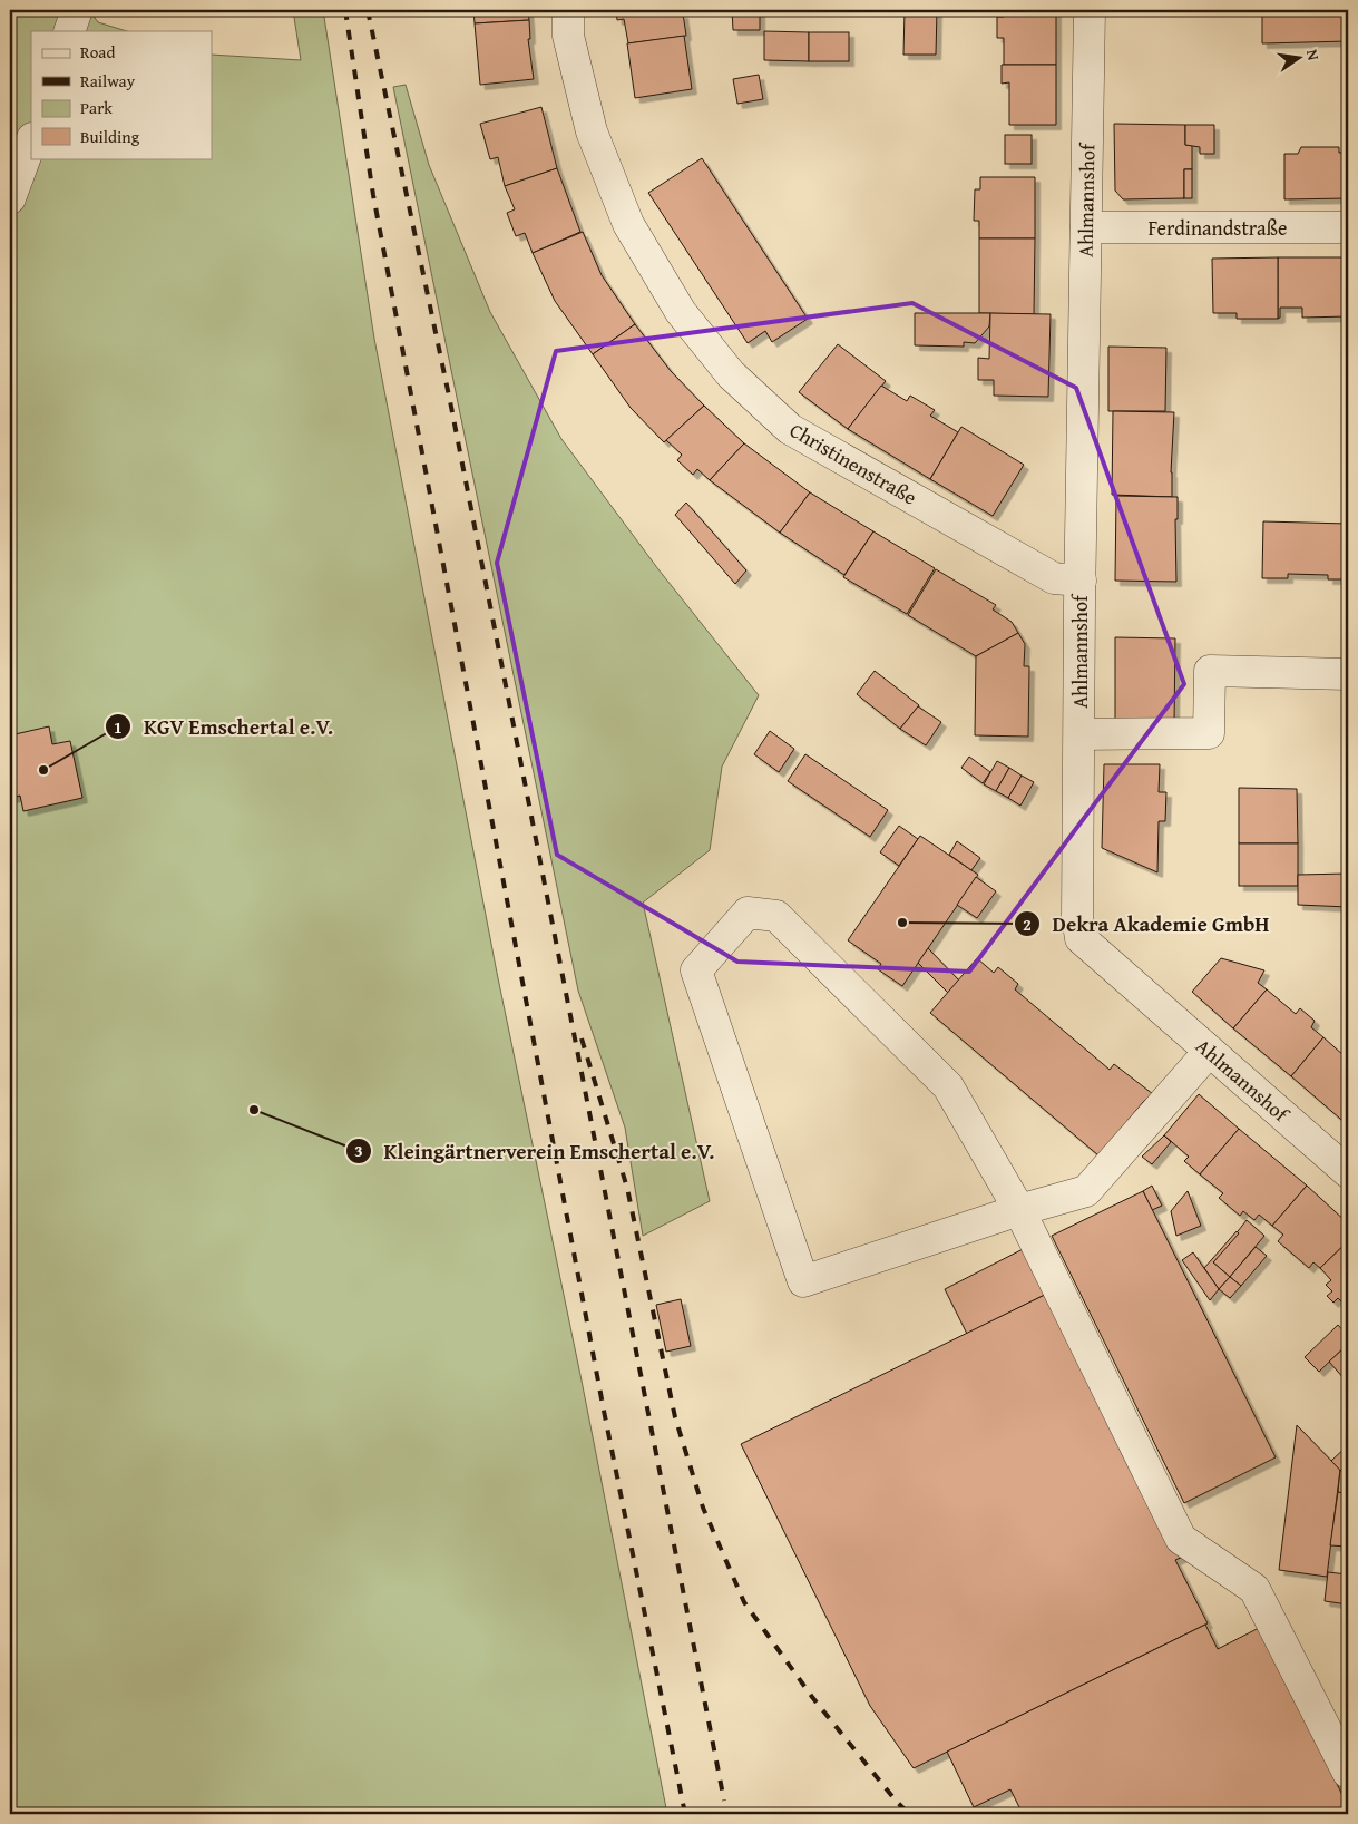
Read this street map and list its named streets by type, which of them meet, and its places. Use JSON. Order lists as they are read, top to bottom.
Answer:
{
  "streets": {
    "street": ["Ahlmannshof", "Ferdinandstraße", "Christinenstraße"]
  },
  "crossings": [
    ["Ahlmannshof", "Ferdinandstraße"],
    ["Ahlmannshof", "Christinenstraße"]
  ],
  "places": ["KGV Emschertal e.V.", "Dekra Akademie GmbH", "Kleingärtnerverein Emschertal e.V."],
  "legend": [
    "Road",
    "Railway",
    "Park",
    "Building"
  ],
  "north": "right"
}
